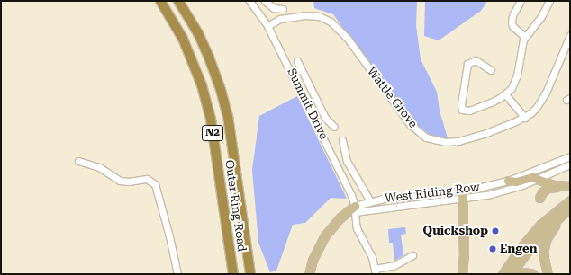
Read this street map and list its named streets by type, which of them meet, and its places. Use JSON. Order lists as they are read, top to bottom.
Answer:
{
  "streets": {
    "highway": ["N2", "Outer Ring Road"],
    "street": ["Wattle Grove", "Summit Drive", "West Riding Row"]
  },
  "crossings": [
    ["Wattle Grove", "Summit Drive"],
    ["Summit Drive", "West Riding Row"]
  ],
  "places": ["Quickshop", "Engen"]
}
